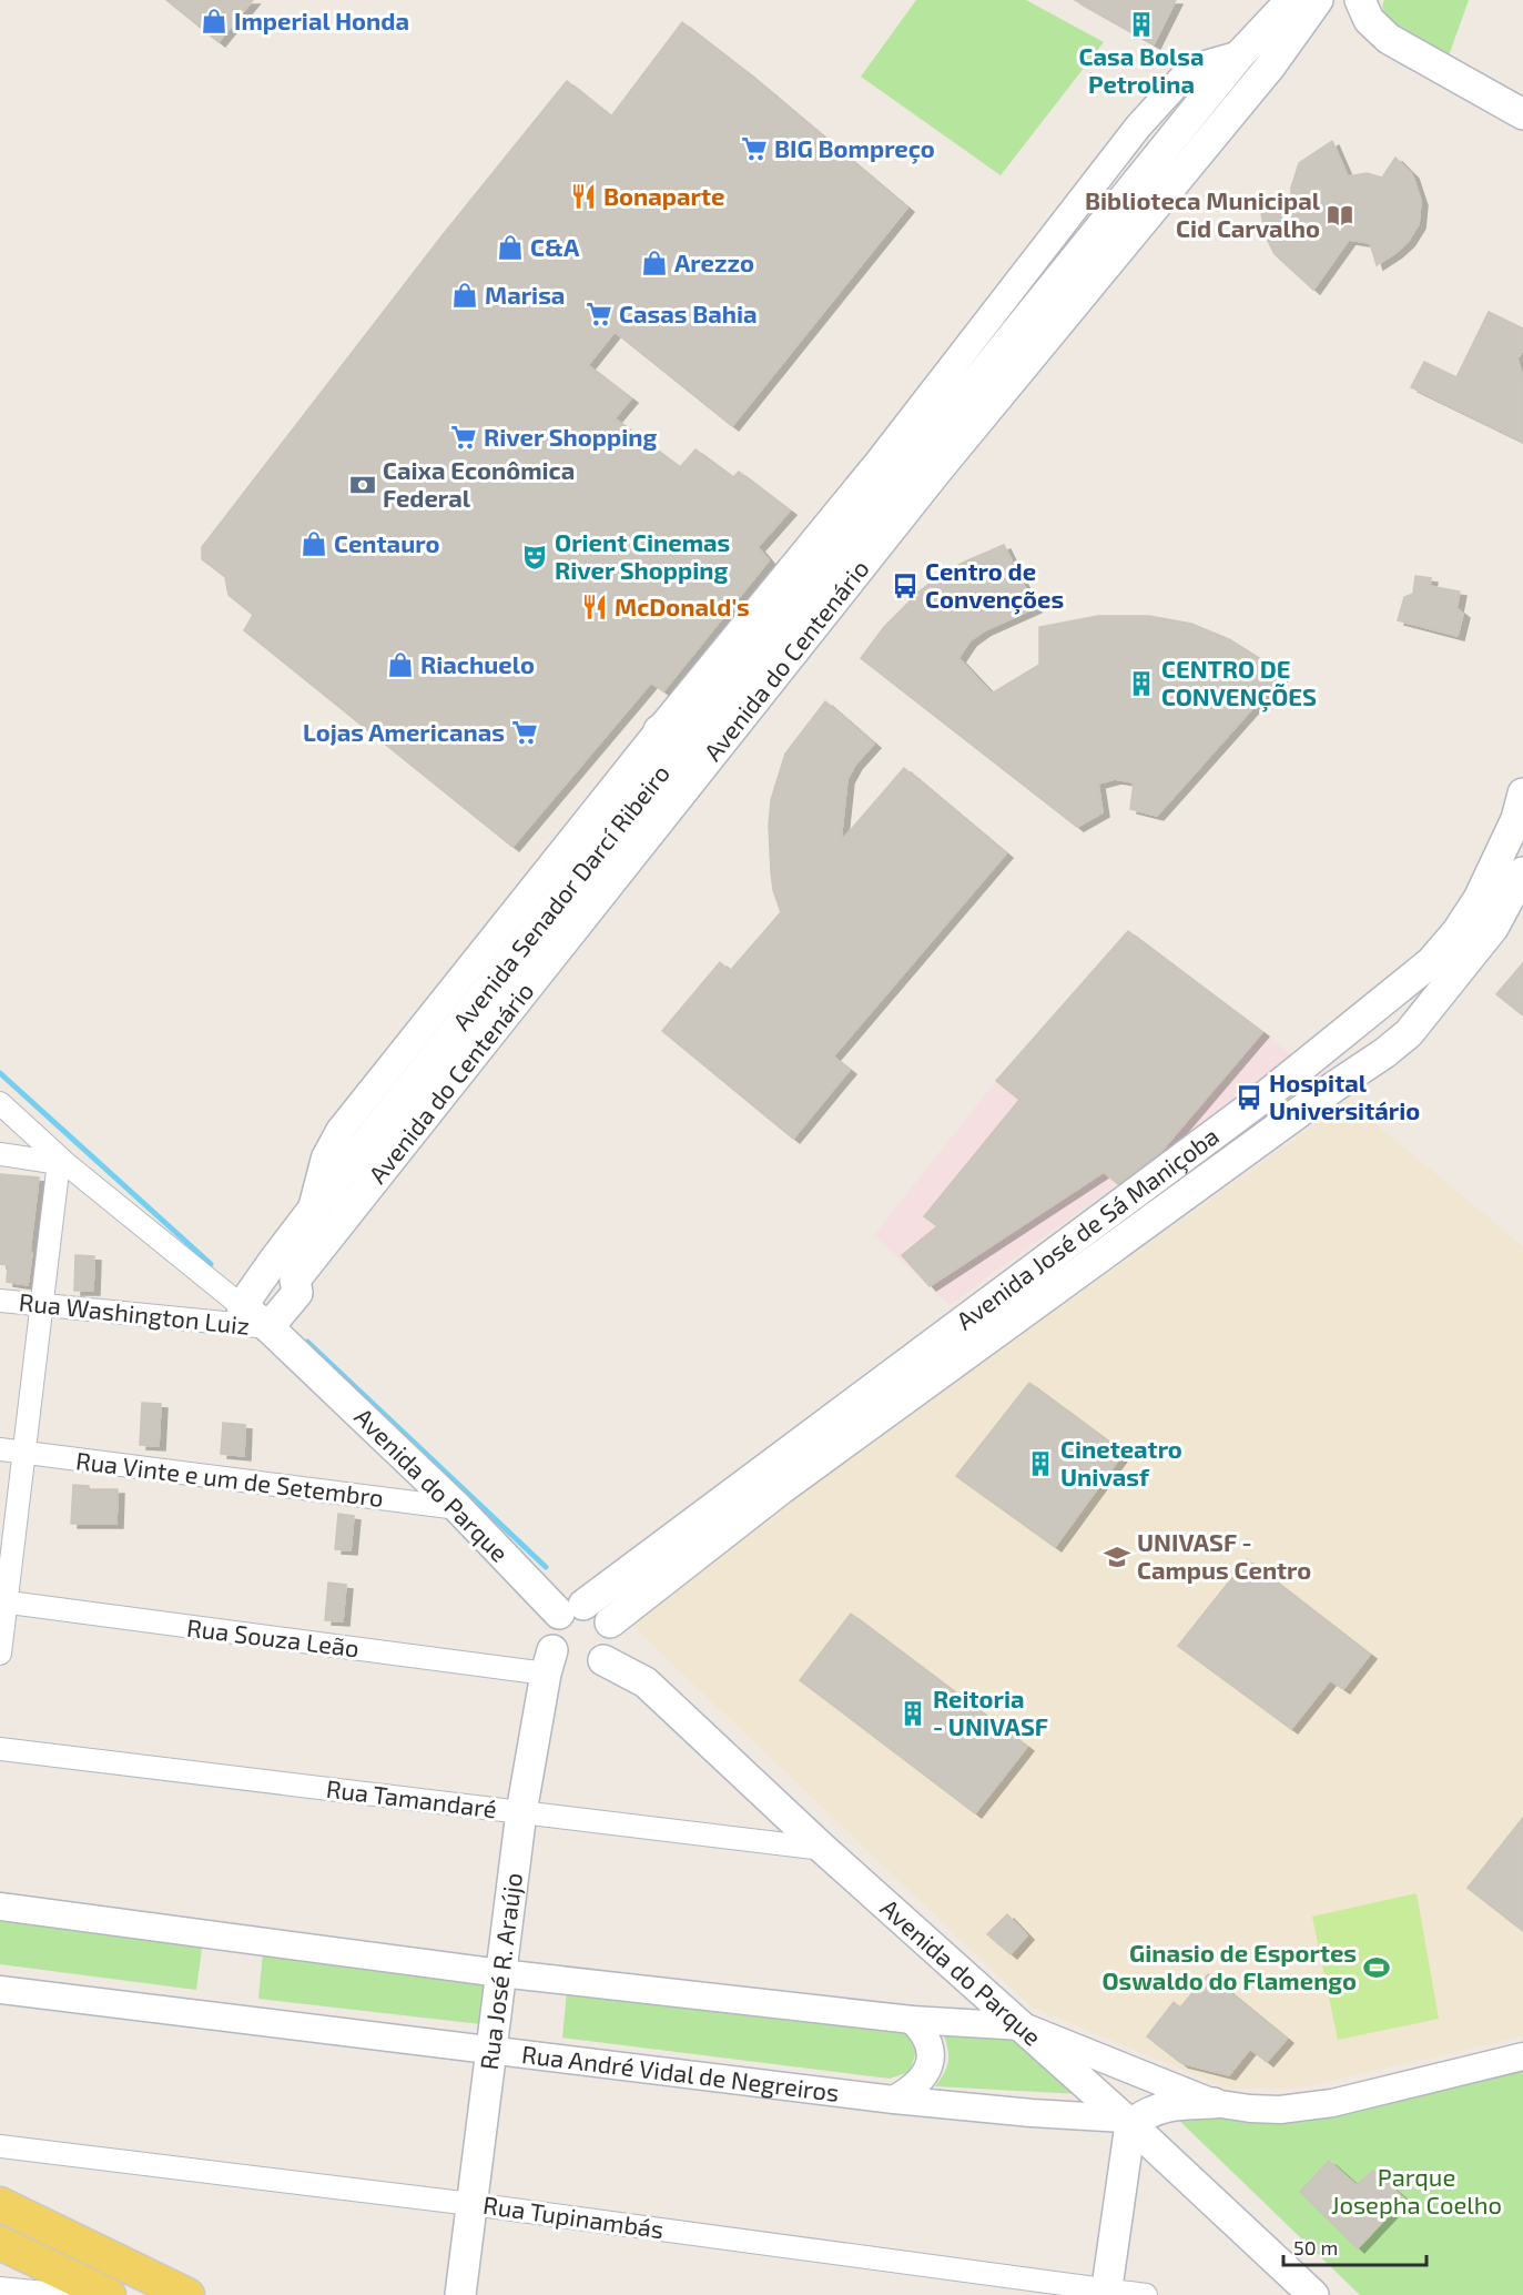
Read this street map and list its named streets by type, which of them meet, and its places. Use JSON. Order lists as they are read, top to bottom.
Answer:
{
  "streets": {
    "main road": [
      "Avenida do Centenário",
      "Avenida Senador Darcí Ribeiro",
      "Avenida José de Sá Maniçoba",
      "Avenida do Parque",
      "Rua José R. Araújo"
    ],
    "street": [
      "Rua Washington Luiz",
      "Rua Vinte e um de Setembro",
      "Rua Souza Leão",
      "Rua Tamandaré",
      "Rua André Vidal de Negreiros",
      "Rua Tupinambás"
    ]
  },
  "crossings": [
    ["Avenida do Centenário", "Avenida Senador Darcí Ribeiro"],
    ["Avenida do Centenário", "Rua Washington Luiz"],
    ["Avenida do Centenário", "Avenida do Parque"],
    ["Avenida Senador Darcí Ribeiro", "Avenida do Parque"],
    ["Avenida José de Sá Maniçoba", "Avenida do Parque"],
    ["Avenida José de Sá Maniçoba", "Rua Souza Leão"],
    ["Avenida José de Sá Maniçoba", "Rua José R. Araújo"],
    ["Rua Washington Luiz", "Avenida do Parque"],
    ["Rua Vinte e um de Setembro", "Avenida do Parque"],
    ["Avenida do Parque", "Rua Souza Leão"],
    ["Avenida do Parque", "Rua Tamandaré"],
    ["Avenida do Parque", "Rua José R. Araújo"],
    ["Avenida do Parque", "Rua André Vidal de Negreiros"],
    ["Rua Souza Leão", "Rua José R. Araújo"],
    ["Rua Tamandaré", "Rua José R. Araújo"],
    ["Rua José R. Araújo", "Rua André Vidal de Negreiros"],
    ["Rua José R. Araújo", "Rua Tupinambás"]
  ],
  "parks": ["Parque Josepha Coelho"],
  "places": {
    "shop": [
      "Imperial Honda",
      "C&A",
      "Arezzo",
      "Marisa",
      "Centauro",
      "Riachuelo"
    ],
    "building": [
      "Casa Bolsa Petrolina",
      "CENTRO DE CONVENÇÕES",
      "Cineteatro Univasf",
      "Reitoria - UNIVASF"
    ],
    "supermarket": [
      "BIG Bompreço",
      "Casas Bahia",
      "River Shopping",
      "Lojas Americanas"
    ],
    "restaurant": ["Bonaparte", "McDonald's"],
    "library": ["Biblioteca Municipal Cid Carvalho"],
    "bank": ["Caixa Econômica Federal"],
    "theatre": ["Orient Cinemas River Shopping"],
    "bus stop": ["Centro de Convenções", "Hospital Universitário"],
    "school or university": ["UNIVASF - Campus Centro"],
    "sports": ["Ginasio de Esportes Oswaldo do Flamengo"]
  },
  "scale_bar": "50 m"
}
